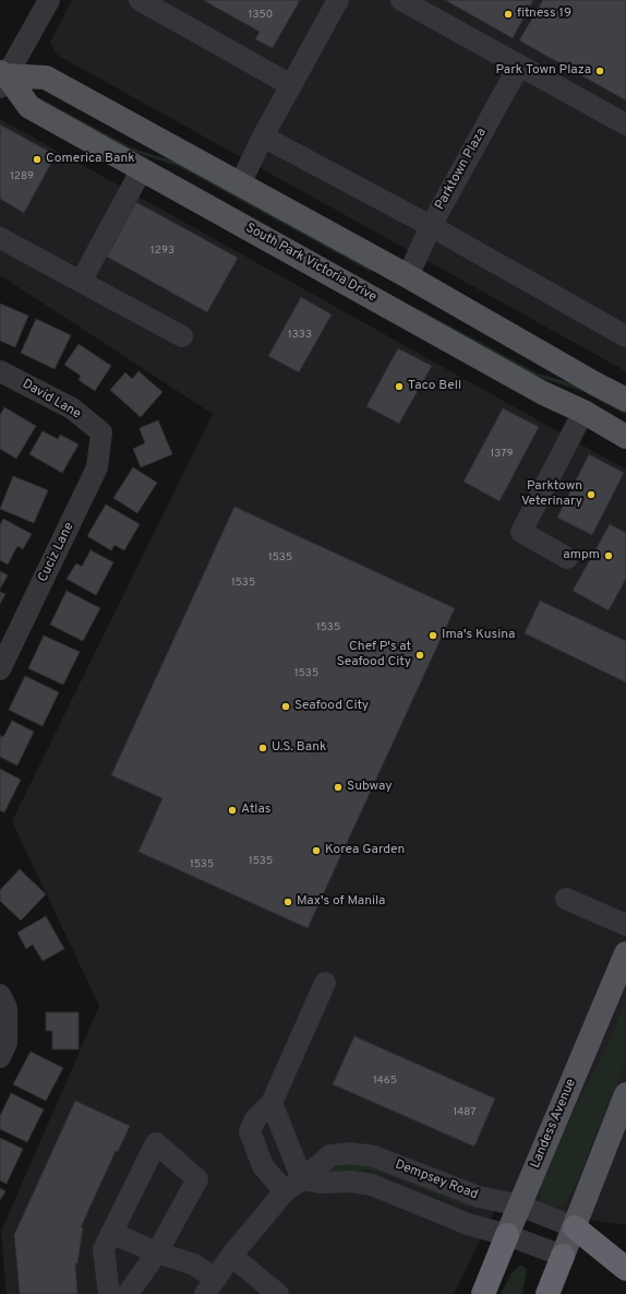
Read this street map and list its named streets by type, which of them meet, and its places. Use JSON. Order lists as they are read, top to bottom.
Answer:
{
  "streets": {
    "highway": ["Landess Avenue"],
    "main road": ["South Park Victoria Drive"],
    "street": [
      "Parktown Plaza",
      "David Lane",
      "Cuciz Lane",
      "Dempsey Road"
    ]
  },
  "crossings": [
    ["David Lane", "Cuciz Lane"],
    ["Landess Avenue", "Dempsey Road"]
  ],
  "places": [
    "fitness 19",
    "Park Town Plaza",
    "Comerica Bank",
    "Taco Bell",
    "Parktown Veterinary",
    "ampm",
    "Ima's Kusina",
    "Chef P's at Seafood City",
    "Seafood City",
    "U.S. Bank",
    "Subway",
    "Atlas",
    "Korea Garden",
    "Max's of Manila"
  ],
  "house_numbers": [
    "1350",
    "1289",
    "1293",
    "1333",
    "1379",
    "1535",
    "1535",
    "1535",
    "1535",
    "1535",
    "1535",
    "1465",
    "1487"
  ]
}
